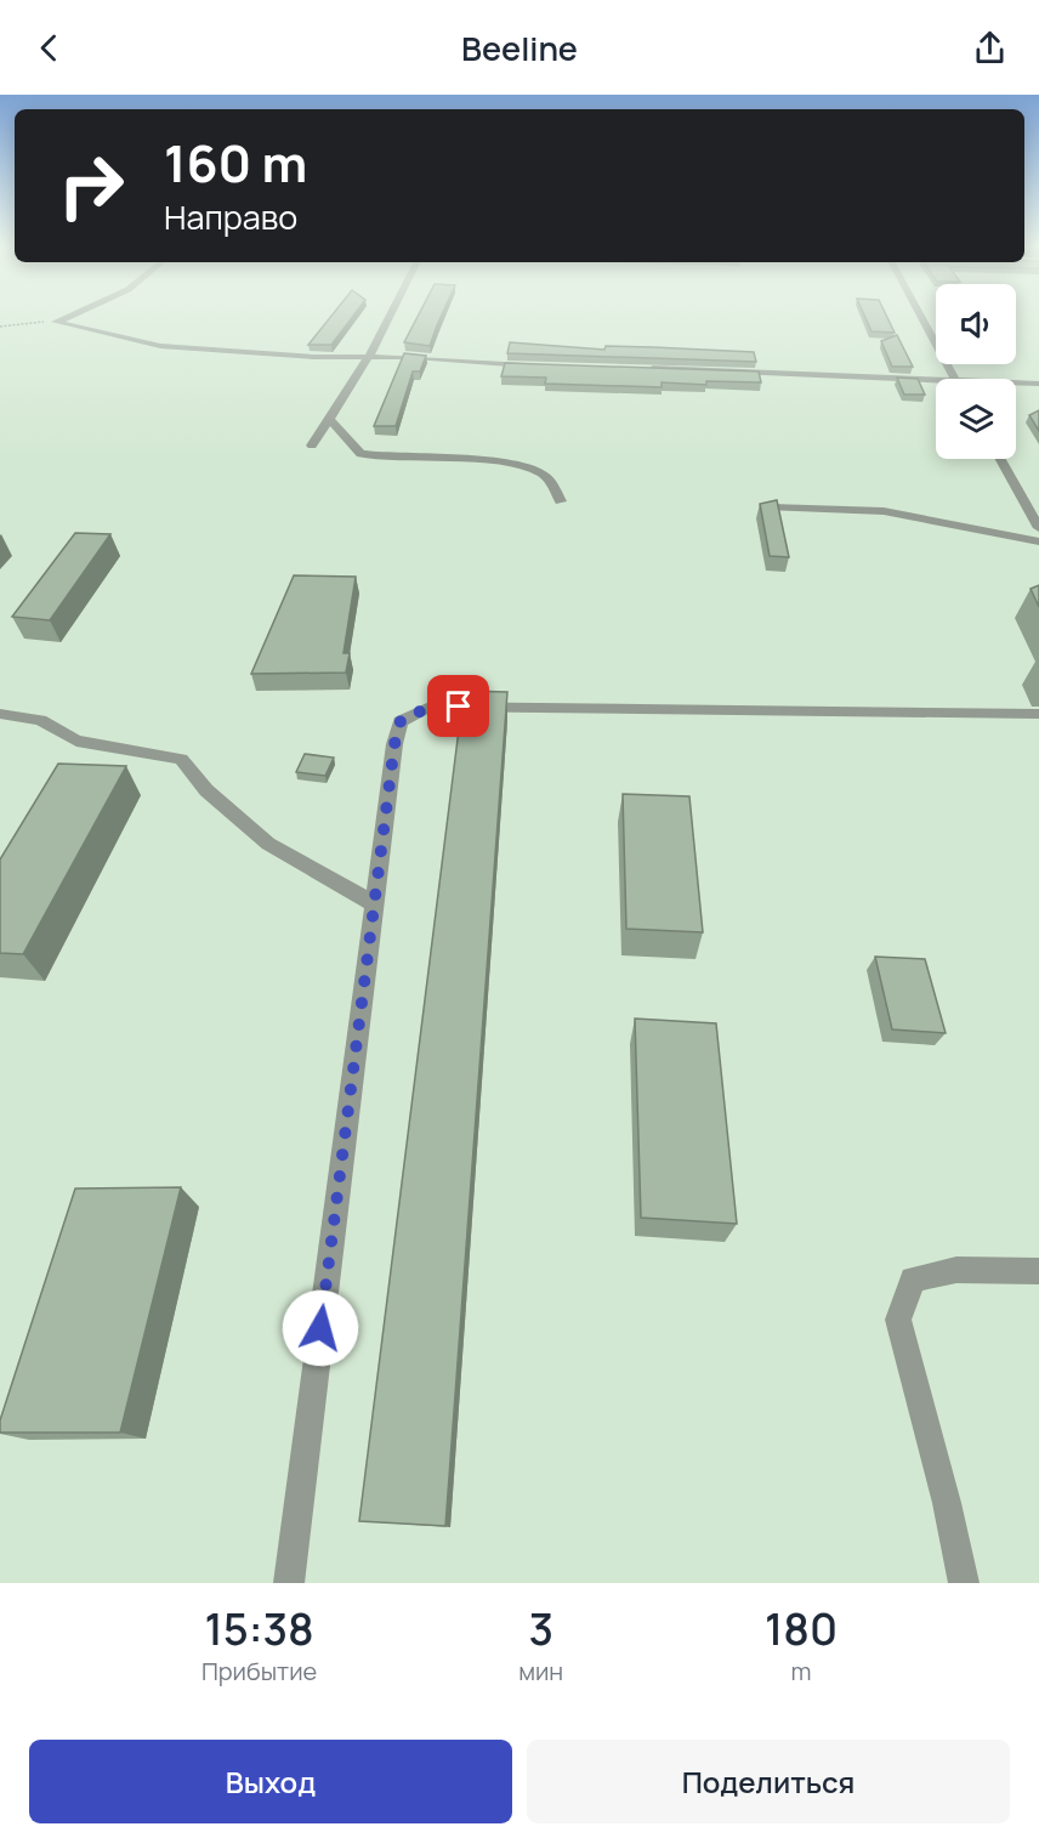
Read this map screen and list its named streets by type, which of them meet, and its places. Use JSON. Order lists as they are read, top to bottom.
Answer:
{
  "page": {
    "header": "Beeline",
    "turn": ["160 m", "Направо"],
    "eta": [
      "15:38",
      "Прибытие",
      "3",
      "мин",
      "180",
      "m"
    ],
    "buttons": ["Выход", "Поделиться"]
  }
}
